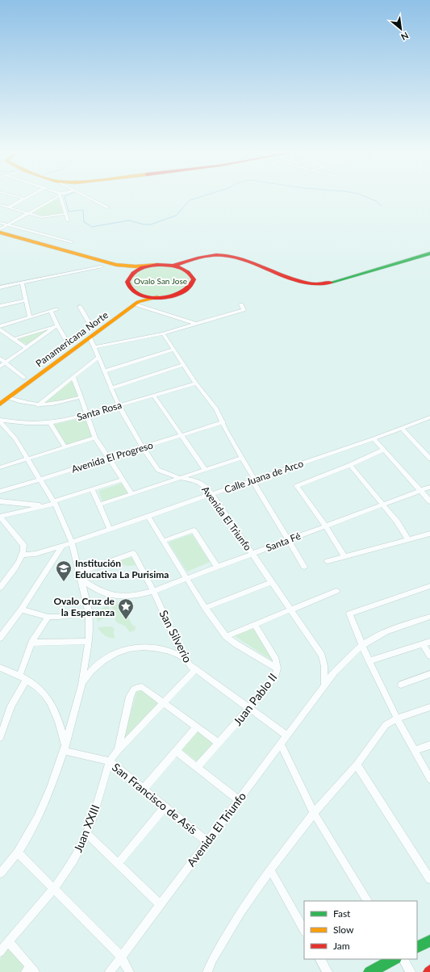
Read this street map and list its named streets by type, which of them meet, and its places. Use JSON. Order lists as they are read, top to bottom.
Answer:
{
  "streets": {
    "main road": ["Panamericana Norte"],
    "street": [
      "Santa Rosa",
      "Avenida El Progreso",
      "Calle Juana de Arco",
      "Avenida El Triunfo",
      "Santa Fé",
      "San Silverio",
      "Juan Pablo II",
      "San Francisco de Asís",
      "Juan XXIII"
    ]
  },
  "crossings": [
    ["Panamericana Norte", "Avenida El Triunfo"],
    ["Santa Rosa", "Avenida El Triunfo"],
    ["Avenida El Progreso", "Avenida El Triunfo"],
    ["Calle Juana de Arco", "Avenida El Triunfo"],
    ["Avenida El Triunfo", "Santa Fé"],
    ["Avenida El Triunfo", "San Silverio"],
    ["Avenida El Triunfo", "San Francisco de Asís"],
    ["Santa Fé", "San Silverio"],
    ["San Silverio", "Juan Pablo II"],
    ["San Francisco de Asís", "Juan XXIII"]
  ],
  "parks": ["Ovalo San Jose"],
  "places": {
    "school or university": ["Institución Educativa La Purisima"],
    "place": ["Ovalo Cruz de la Esperanza"]
  },
  "legend": ["Fast", "Slow", "Jam"],
  "north": "bottom right"
}
